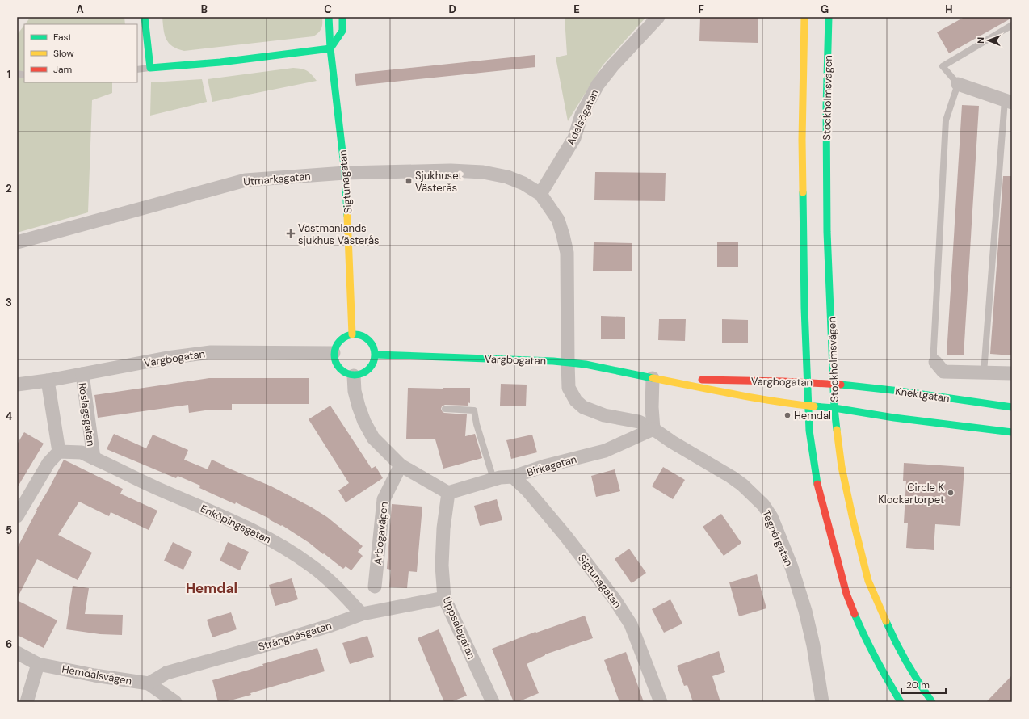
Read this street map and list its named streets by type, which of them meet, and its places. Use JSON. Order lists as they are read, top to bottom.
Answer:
{
  "streets": {
    "street": [
      "Stockholmsvägen",
      "Adelsögatan",
      "Utmarksgatan",
      "Sigtunagatan",
      "Vargbogatan",
      "Knektgatan",
      "Roslagsgatan",
      "Birkagatan",
      "Enköpingsgatan",
      "Arbogavägen",
      "Tegnérgatan",
      "Uppsalagatan",
      "Strängnäsgatan",
      "Hemdalsvägen"
    ]
  },
  "crossings": [
    ["Stockholmsvägen", "Vargbogatan"],
    ["Stockholmsvägen", "Knektgatan"],
    ["Adelsögatan", "Utmarksgatan"],
    ["Utmarksgatan", "Sigtunagatan"],
    ["Sigtunagatan", "Vargbogatan"],
    ["Sigtunagatan", "Birkagatan"],
    ["Vargbogatan", "Knektgatan"],
    ["Vargbogatan", "Roslagsgatan"],
    ["Vargbogatan", "Tegnérgatan"],
    ["Roslagsgatan", "Enköpingsgatan"],
    ["Birkagatan", "Tegnérgatan"],
    ["Birkagatan", "Uppsalagatan"],
    ["Enköpingsgatan", "Strängnäsgatan"],
    ["Uppsalagatan", "Strängnäsgatan"],
    ["Strängnäsgatan", "Hemdalsvägen"]
  ],
  "districts": ["Hemdal"],
  "places": {
    "transit": ["Sjukhuset Västerås"],
    "health": ["Västmanlands sjukhus Västerås"],
    "other": ["Hemdal", "Circle K Klockartorpet"]
  },
  "legend": ["Fast", "Slow", "Jam"],
  "scale_bar": "20 m",
  "north": "left",
  "grid": {
    "columns": [
      "A",
      "B",
      "C",
      "D",
      "E",
      "F",
      "G",
      "H"
    ],
    "rows": [
      "1",
      "2",
      "3",
      "4",
      "5",
      "6"
    ]
  }
}
